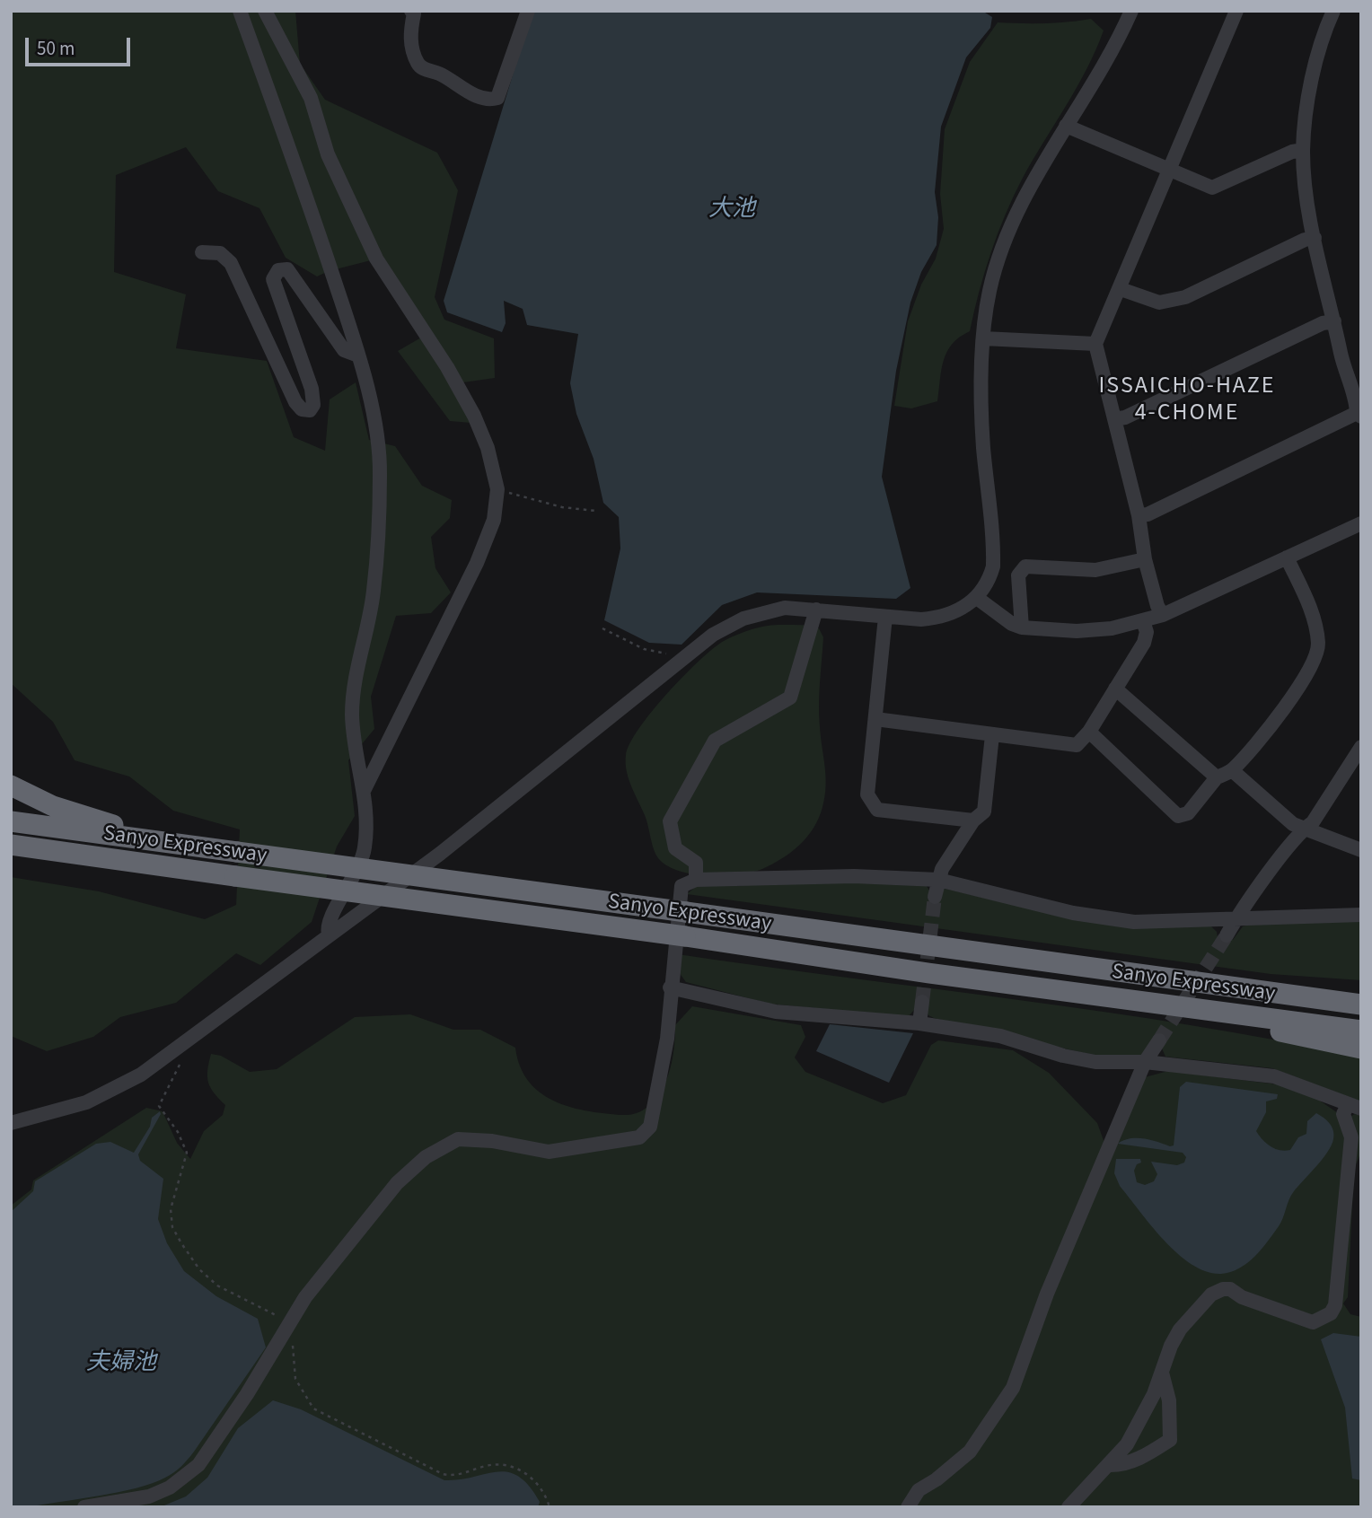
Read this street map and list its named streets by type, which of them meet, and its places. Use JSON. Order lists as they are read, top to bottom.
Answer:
{
  "streets": {
    "highway": ["Sanyo Expressway"]
  },
  "districts": ["ISSAICHO-HAZE 4-CHOME"],
  "water": ["大池", "夫婦池"],
  "scale_bar": "50 m"
}
